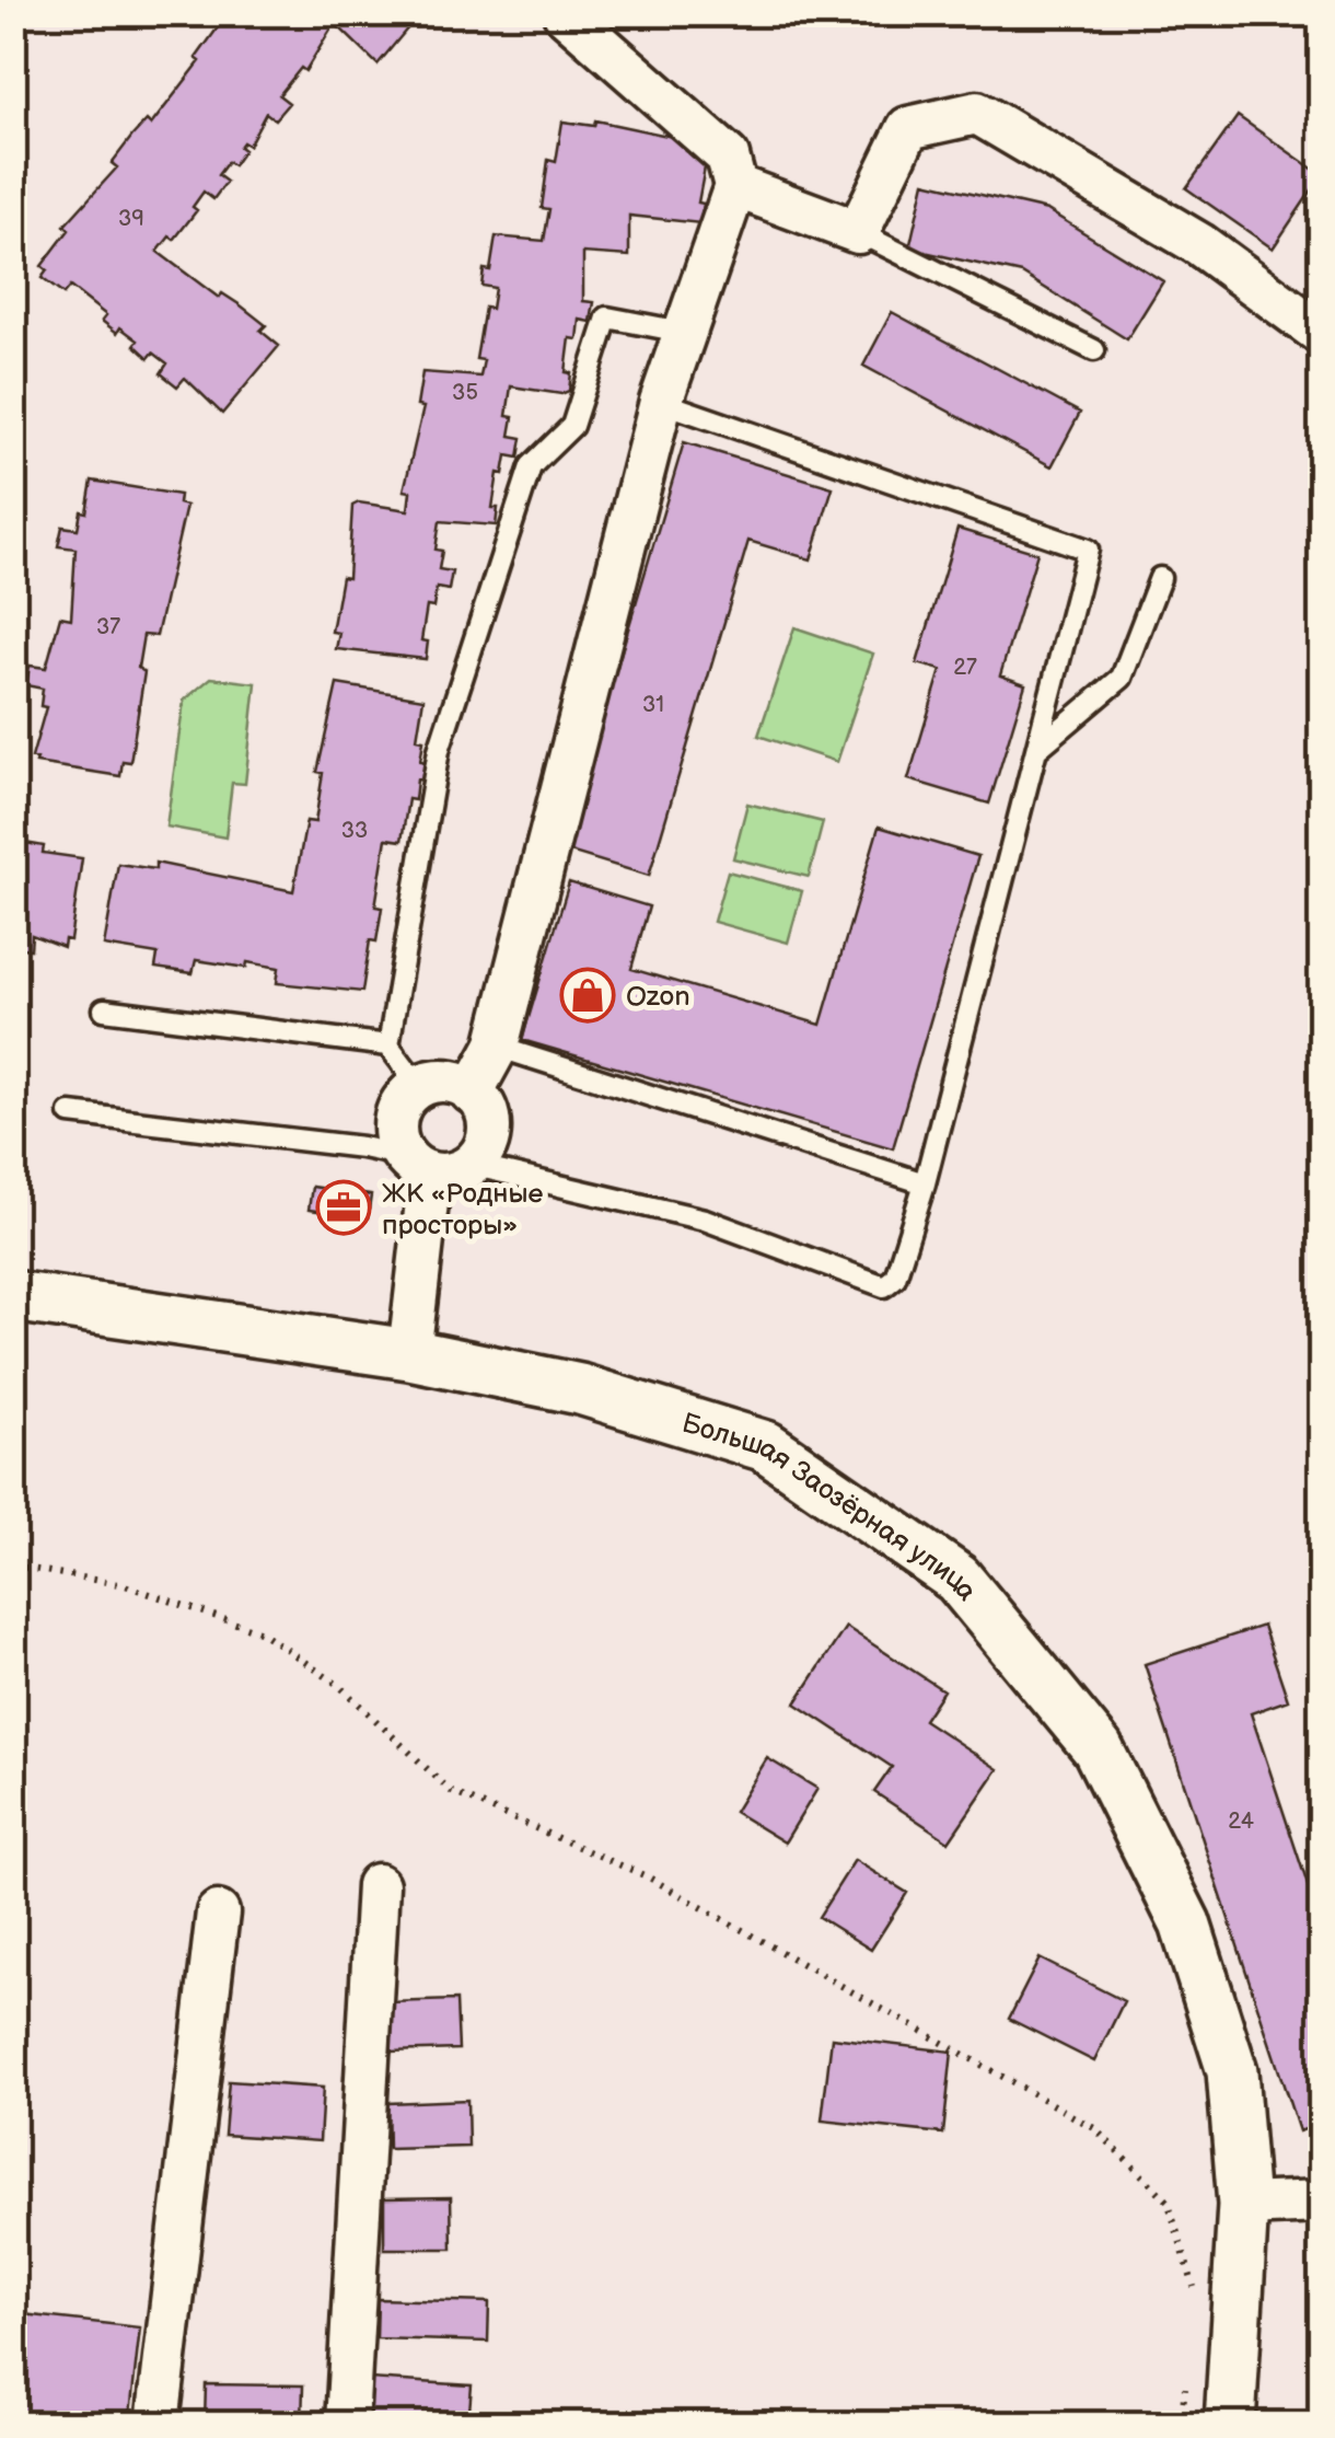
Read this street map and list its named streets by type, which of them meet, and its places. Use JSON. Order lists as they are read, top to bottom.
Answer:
{
  "streets": {
    "street": ["Большая Заозёрная улица"]
  },
  "places": {
    "shop": ["Ozon"],
    "office": ["ЖК «Родные просторы»"]
  },
  "house_numbers": [
    "39",
    "35",
    "37",
    "27",
    "31",
    "33",
    "24"
  ]
}
